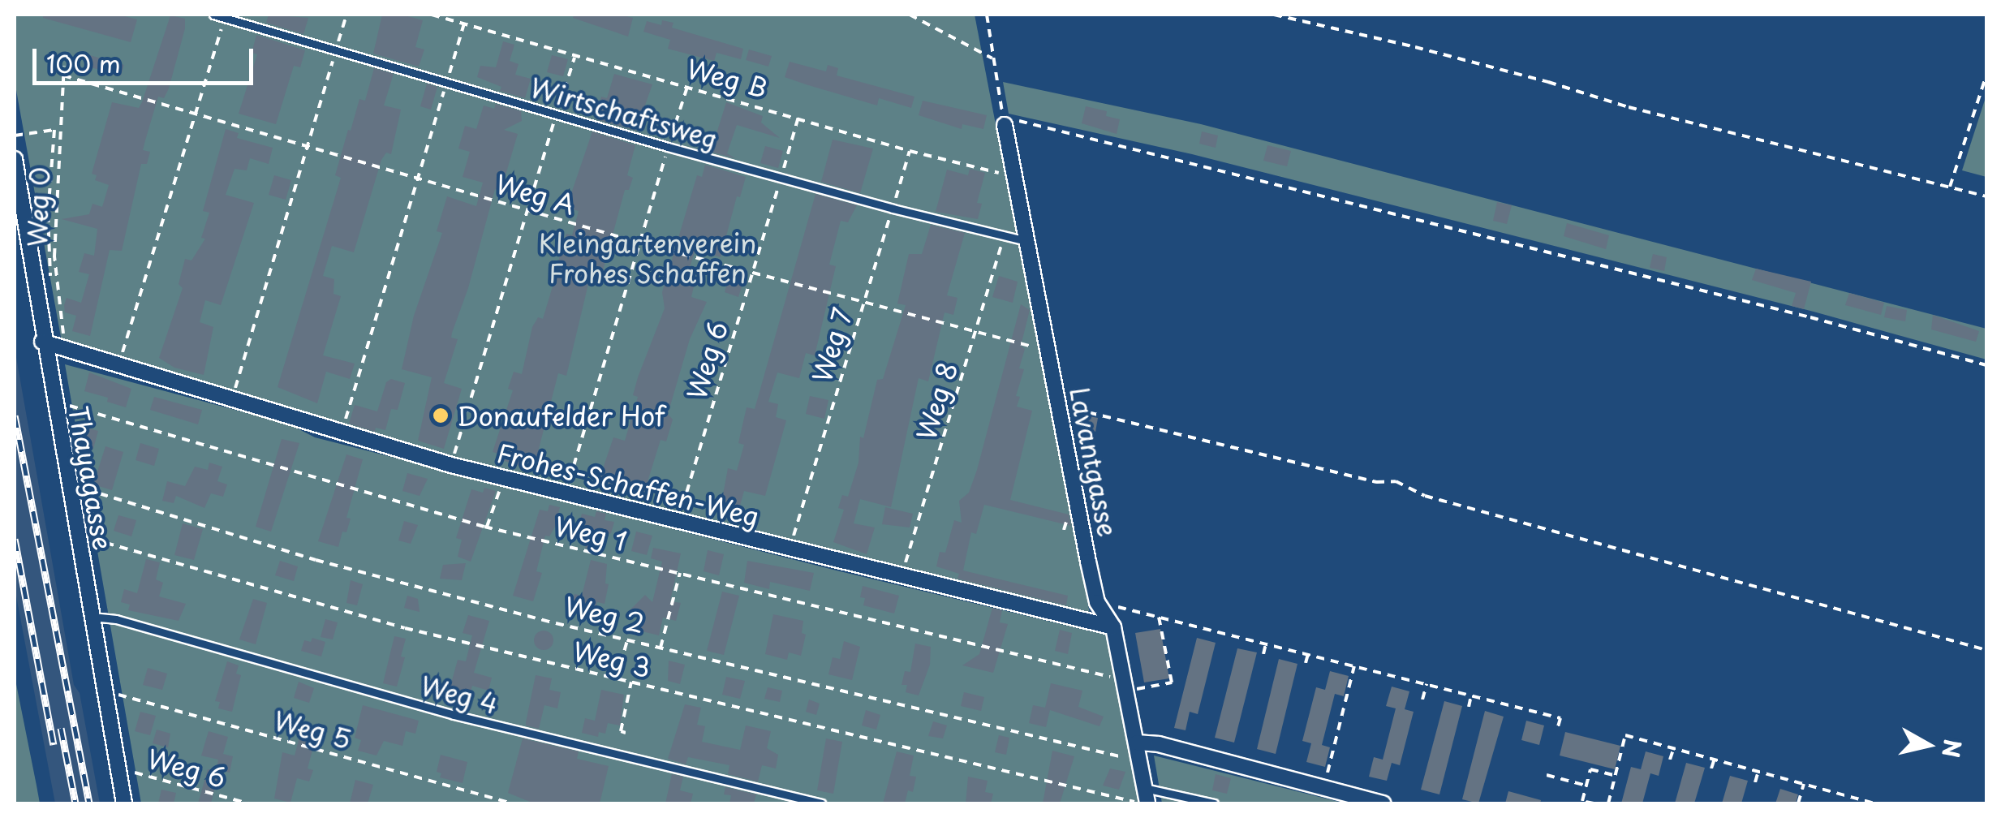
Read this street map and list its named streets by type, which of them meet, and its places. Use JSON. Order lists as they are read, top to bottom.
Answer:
{
  "streets": {
    "street": ["Lavantgasse", "Thayagasse", "Frohes-Schaffen-Weg"],
    "lane": ["Wirtschaftsweg", "Weg 4"],
    "path": [
      "Weg B",
      "Weg A",
      "Weg 0",
      "Weg 7",
      "Weg 6",
      "Weg 8",
      "Weg 1",
      "Weg 2",
      "Weg 3",
      "Weg 5"
    ]
  },
  "crossings": [
    ["Weg B", "Weg 7"],
    ["Weg B", "Weg 6"],
    ["Weg B", "Lavantgasse"],
    ["Wirtschaftsweg", "Weg 7"],
    ["Wirtschaftsweg", "Weg 6"],
    ["Wirtschaftsweg", "Weg 8"],
    ["Wirtschaftsweg", "Lavantgasse"],
    ["Weg A", "Weg 0"],
    ["Weg A", "Weg 7"],
    ["Weg A", "Weg 6"],
    ["Weg A", "Weg 8"],
    ["Weg A", "Lavantgasse"],
    ["Weg 0", "Frohes-Schaffen-Weg"],
    ["Weg 7", "Frohes-Schaffen-Weg"],
    ["Weg 6", "Thayagasse"],
    ["Weg 6", "Frohes-Schaffen-Weg"],
    ["Weg 8", "Frohes-Schaffen-Weg"],
    ["Lavantgasse", "Frohes-Schaffen-Weg"],
    ["Lavantgasse", "Weg 1"],
    ["Lavantgasse", "Weg 2"],
    ["Lavantgasse", "Weg 3"],
    ["Thayagasse", "Frohes-Schaffen-Weg"],
    ["Thayagasse", "Weg 1"],
    ["Thayagasse", "Weg 2"],
    ["Thayagasse", "Weg 3"],
    ["Thayagasse", "Weg 4"],
    ["Thayagasse", "Weg 5"]
  ],
  "parks": ["Kleingartenverein Frohes Schaffen"],
  "places": ["Donaufelder Hof"],
  "scale_bar": "100 m",
  "north": "right"
}
